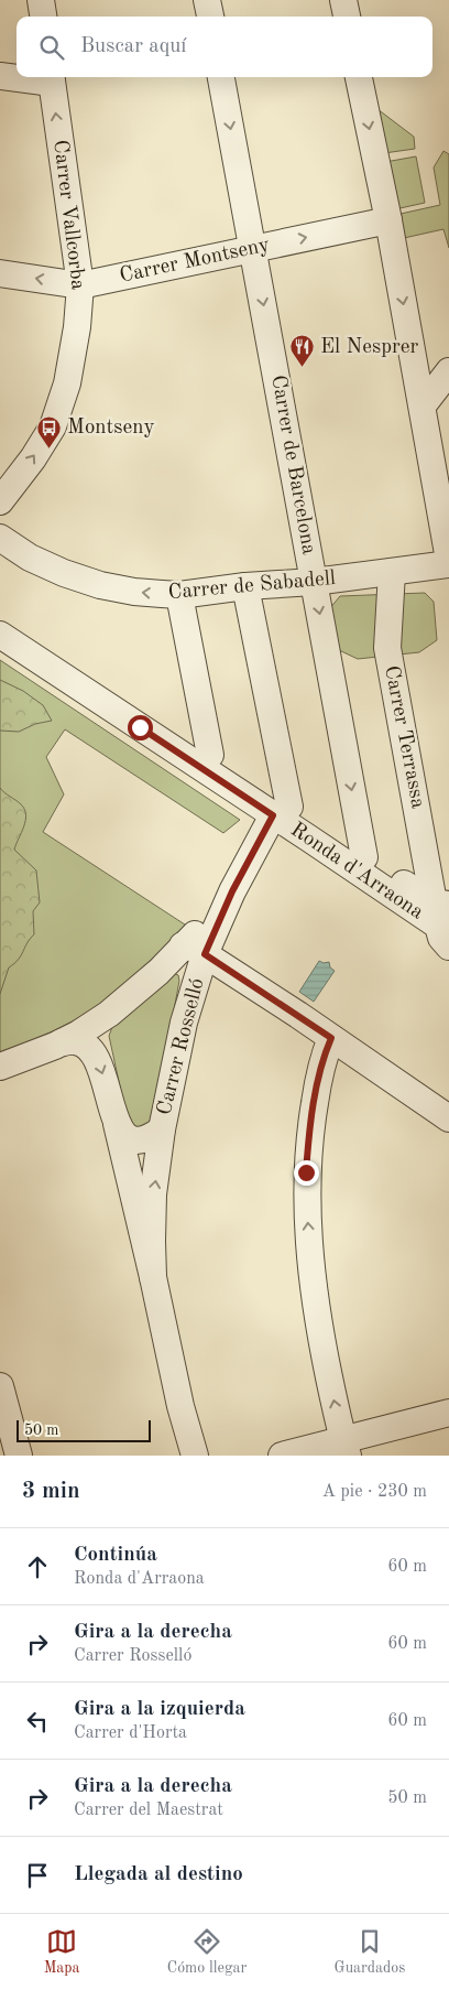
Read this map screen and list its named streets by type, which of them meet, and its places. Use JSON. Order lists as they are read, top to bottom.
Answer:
{
  "streets": {
    "street": [
      "Carrer Vallcorba",
      "Carrer Montseny",
      "Carrer de Barcelona",
      "Carrer de Sabadell",
      "Carrer Terrassa",
      "Ronda d'Arraona",
      "Carrer Rosselló"
    ]
  },
  "crossings": [
    ["Carrer Vallcorba", "Carrer Montseny"],
    ["Carrer Montseny", "Carrer de Barcelona"],
    ["Carrer de Barcelona", "Carrer de Sabadell"],
    ["Carrer de Barcelona", "Ronda d'Arraona"],
    ["Carrer de Sabadell", "Carrer Terrassa"],
    ["Carrer Terrassa", "Ronda d'Arraona"],
    ["Ronda d'Arraona", "Carrer Rosselló"]
  ],
  "one_way": ["Carrer Vallcorba", "Carrer de Sabadell"],
  "places": {
    "restaurant": ["El Nesprer"],
    "bus stop": ["Montseny"]
  },
  "scale_bar": "50 m",
  "page": {
    "search": "Buscar aquí",
    "scale": "50 m",
    "heading": ["3 min", "A pie · 230 m"],
    "list": [
      ["Continúa", "Ronda d'Arraona", "60 m"],
      ["Gira a la derecha", "Carrer Rosselló", "60 m"],
      ["Gira a la izquierda", "Carrer d'Horta", "60 m"],
      ["Gira a la derecha", "Carrer del Maestrat", "50 m"],
      "Llegada al destino"
    ],
    "nav": ["Mapa", "Cómo llegar", "Guardados"]
  }
}
